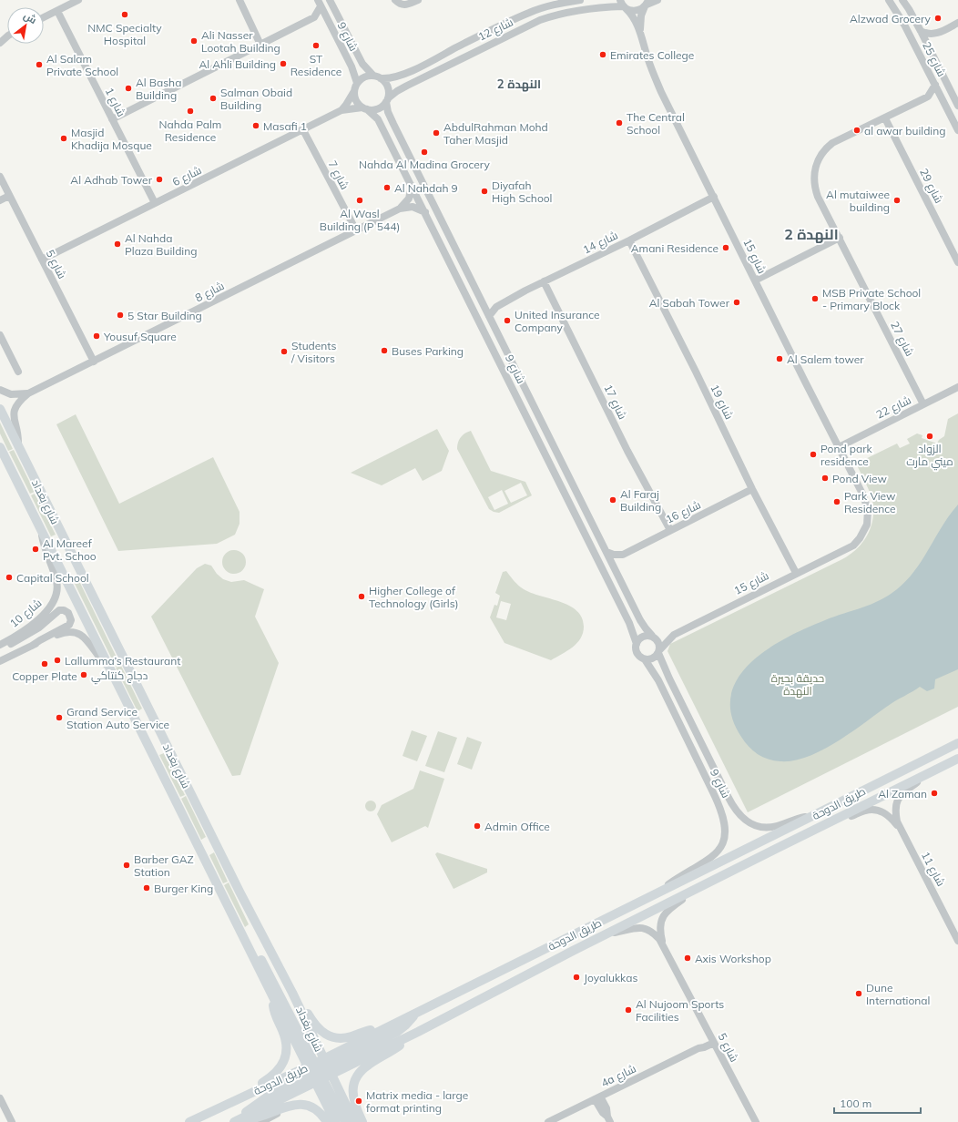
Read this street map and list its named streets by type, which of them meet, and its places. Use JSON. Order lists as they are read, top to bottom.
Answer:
{
  "streets": {
    "main road": ["شارع بغداد", "طريق الدوحة"],
    "street": [
      "شارع 12",
      "شارع 9",
      "شارع 25",
      "شارع 1",
      "شارع 7",
      "شارع 6",
      "شارع 29",
      "شارع 14",
      "شارع 15",
      "شارع 5",
      "شارع 8",
      "شارع 27",
      "شارع 17",
      "شارع 19",
      "شارع 22",
      "شارع 16",
      "شارع 10",
      "شارع 11",
      "4a شارع"
    ]
  },
  "crossings": [
    ["شارع 12", "شارع 9"],
    ["شارع 12", "شارع 6"],
    ["شارع 12", "شارع 15"],
    ["شارع 9", "شارع 6"],
    ["شارع 9", "شارع 14"],
    ["شارع 9", "شارع 15"],
    ["شارع 9", "شارع 8"],
    ["شارع 9", "طريق الدوحة"],
    ["شارع 25", "شارع 27"],
    ["شارع 1", "شارع 6"],
    ["شارع 7", "شارع 6"],
    ["شارع 7", "شارع 8"],
    ["شارع 6", "شارع 5"],
    ["شارع 29", "شارع 27"],
    ["شارع 14", "شارع 15"],
    ["شارع 14", "شارع 17"],
    ["شارع 14", "شارع 19"],
    ["شارع 15", "شارع 19"],
    ["شارع 15", "شارع 22"],
    ["شارع 5", "شارع 8"],
    ["شارع 5", "طريق الدوحة"],
    ["شارع 5", "4a شارع"],
    ["شارع 8", "شارع بغداد"],
    ["شارع 27", "شارع 22"],
    ["شارع 17", "شارع 16"],
    ["شارع 19", "شارع 16"],
    ["شارع بغداد", "شارع 10"],
    ["شارع بغداد", "طريق الدوحة"],
    ["طريق الدوحة", "شارع 11"]
  ],
  "districts": ["النهدة 2", "النهدة 2"],
  "parks": ["حديقة بحيرة النهدة"],
  "places": [
    "NMC Specialty Hospital",
    "Alzwad Grocery",
    "Ali Nasser Lootah Building",
    "ST Residence",
    "Emirates College",
    "Al Ahli Building",
    "Al Salam Private School",
    "Al Basha Building",
    "Salman Obaid Building",
    "Nahda Palm Residence",
    "The Central School",
    "Masafi 1",
    "al awar building",
    "AbdulRahman Mohd Taher Masjid",
    "Masjid Khadija Mosque",
    "Nahda Al Madina Grocery",
    "Al Adhab Tower",
    "Al Nahdah 9",
    "Diyafah High School",
    "Al Wasl Building (P 544)",
    "Al mutaiwee building",
    "Al Nahda Plaza Building",
    "Amani Residence",
    "MSB Private School - Primary Block",
    "Al Sabah Tower",
    "5 Star Building",
    "United Insurance Company",
    "Yousuf Square",
    "Buses Parking",
    "Students / Visitors",
    "Al Salem tower",
    "الزواد ميني مارت",
    "Pond park residence",
    "Pond View",
    "Al Faraj Building",
    "Park View Residence",
    "Al Mareef Pvt. Schoo",
    "Capital School",
    "Higher College of Technology (Girls)",
    "Lallumma’s Restaurant",
    "Copper Plate",
    "دجاج كنتاكي",
    "Grand Service Station Auto Service",
    "Al Zaman",
    "Admin Office",
    "Barber GAZ Station",
    "Burger King",
    "Axis Workshop",
    "Joyalukkas",
    "Dune International",
    "Al Nujoom Sports Facilities",
    "Matrix media - large format printing"
  ],
  "scale_bar": "100 m",
  "north": "top right"
}
